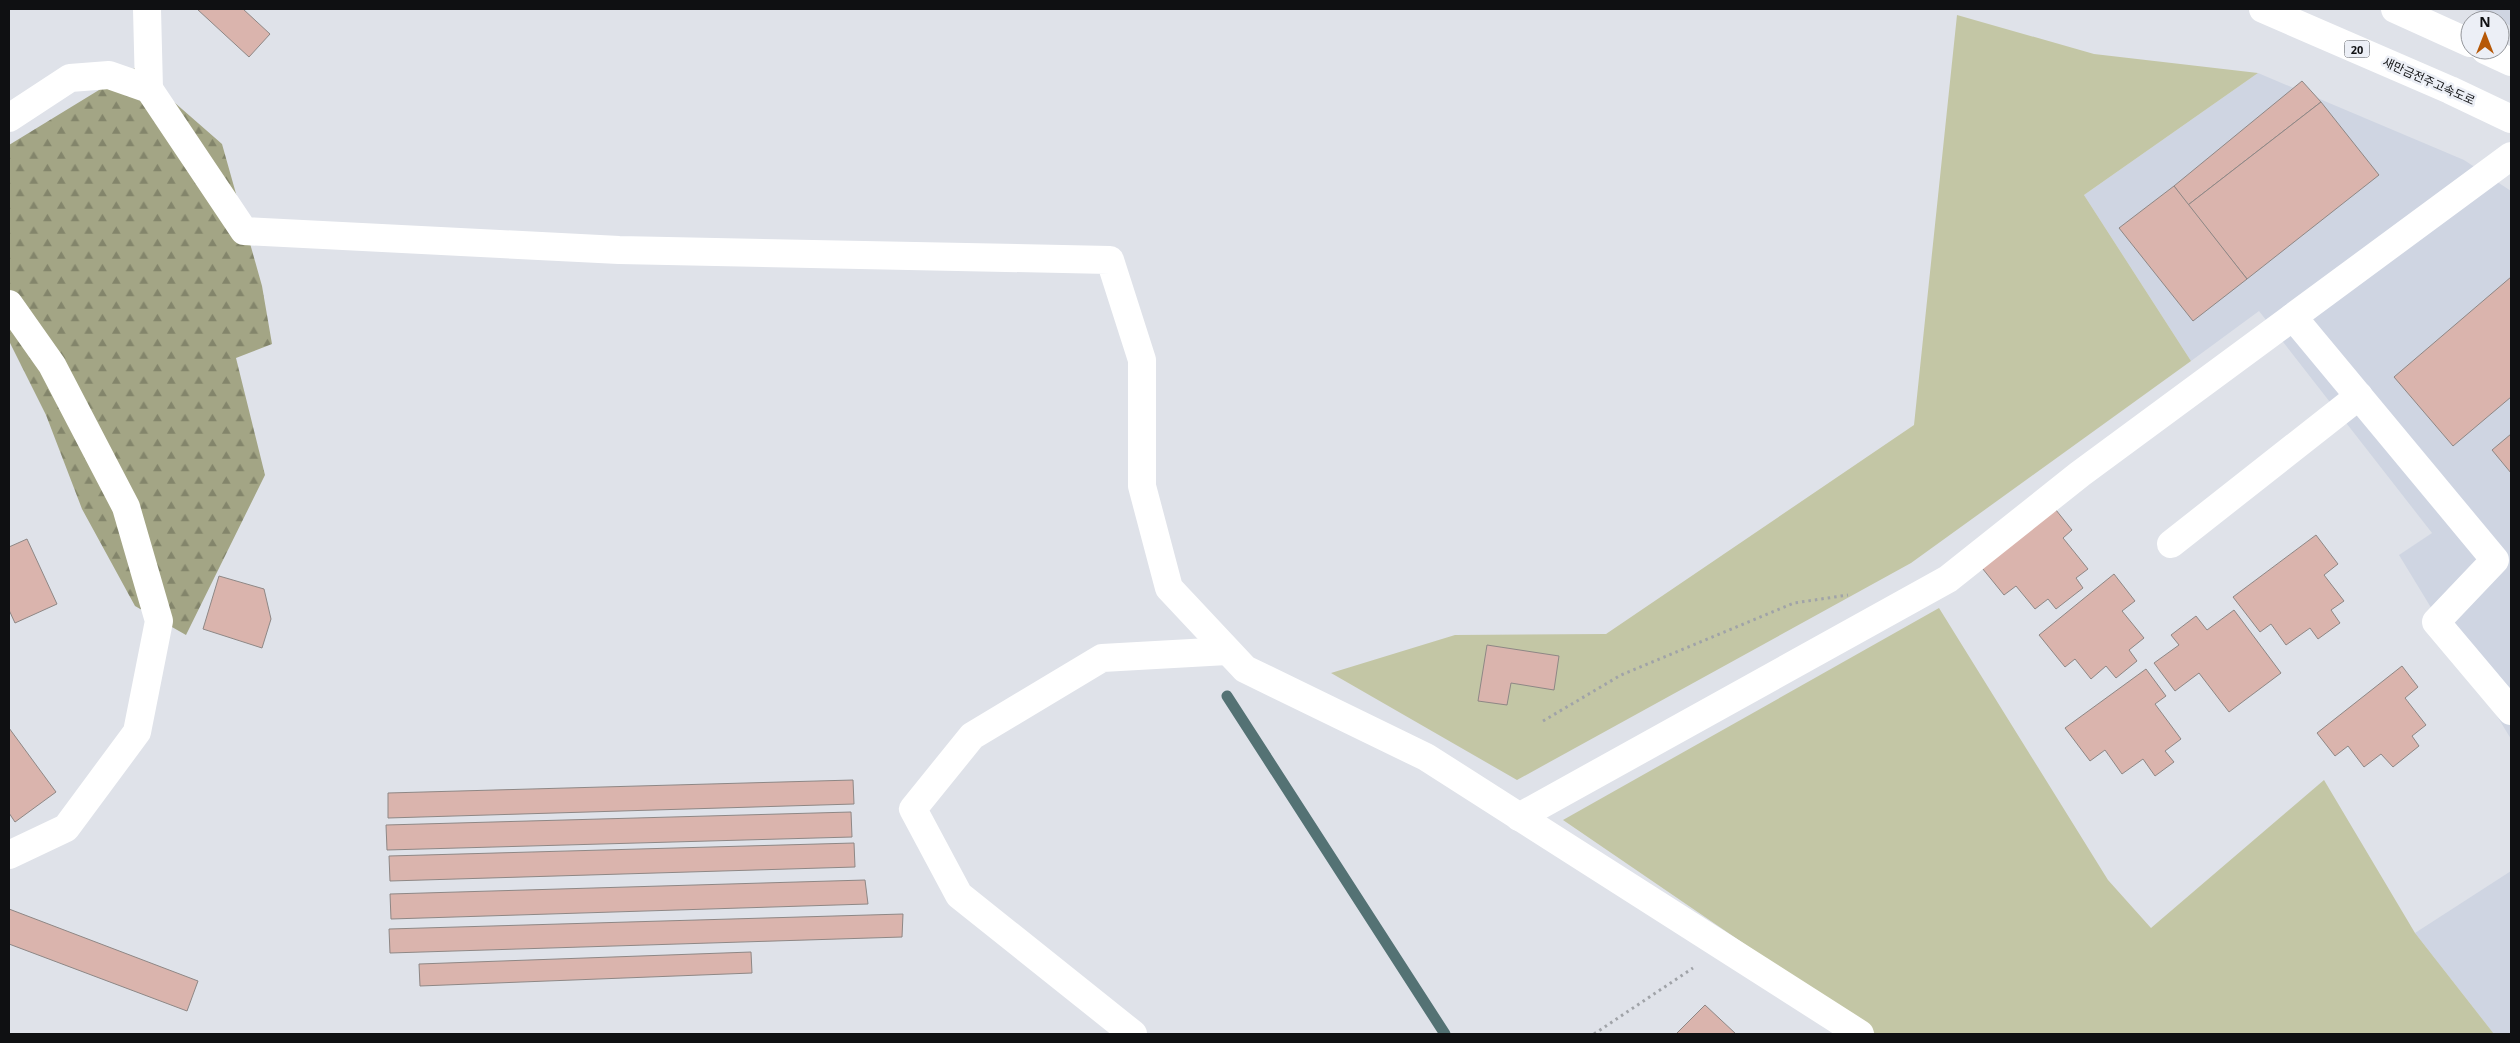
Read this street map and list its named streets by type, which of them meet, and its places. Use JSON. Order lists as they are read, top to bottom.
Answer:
{
  "streets": {
    "main road": ["20", "새만금전주고속도로"]
  },
  "north": "top"
}
